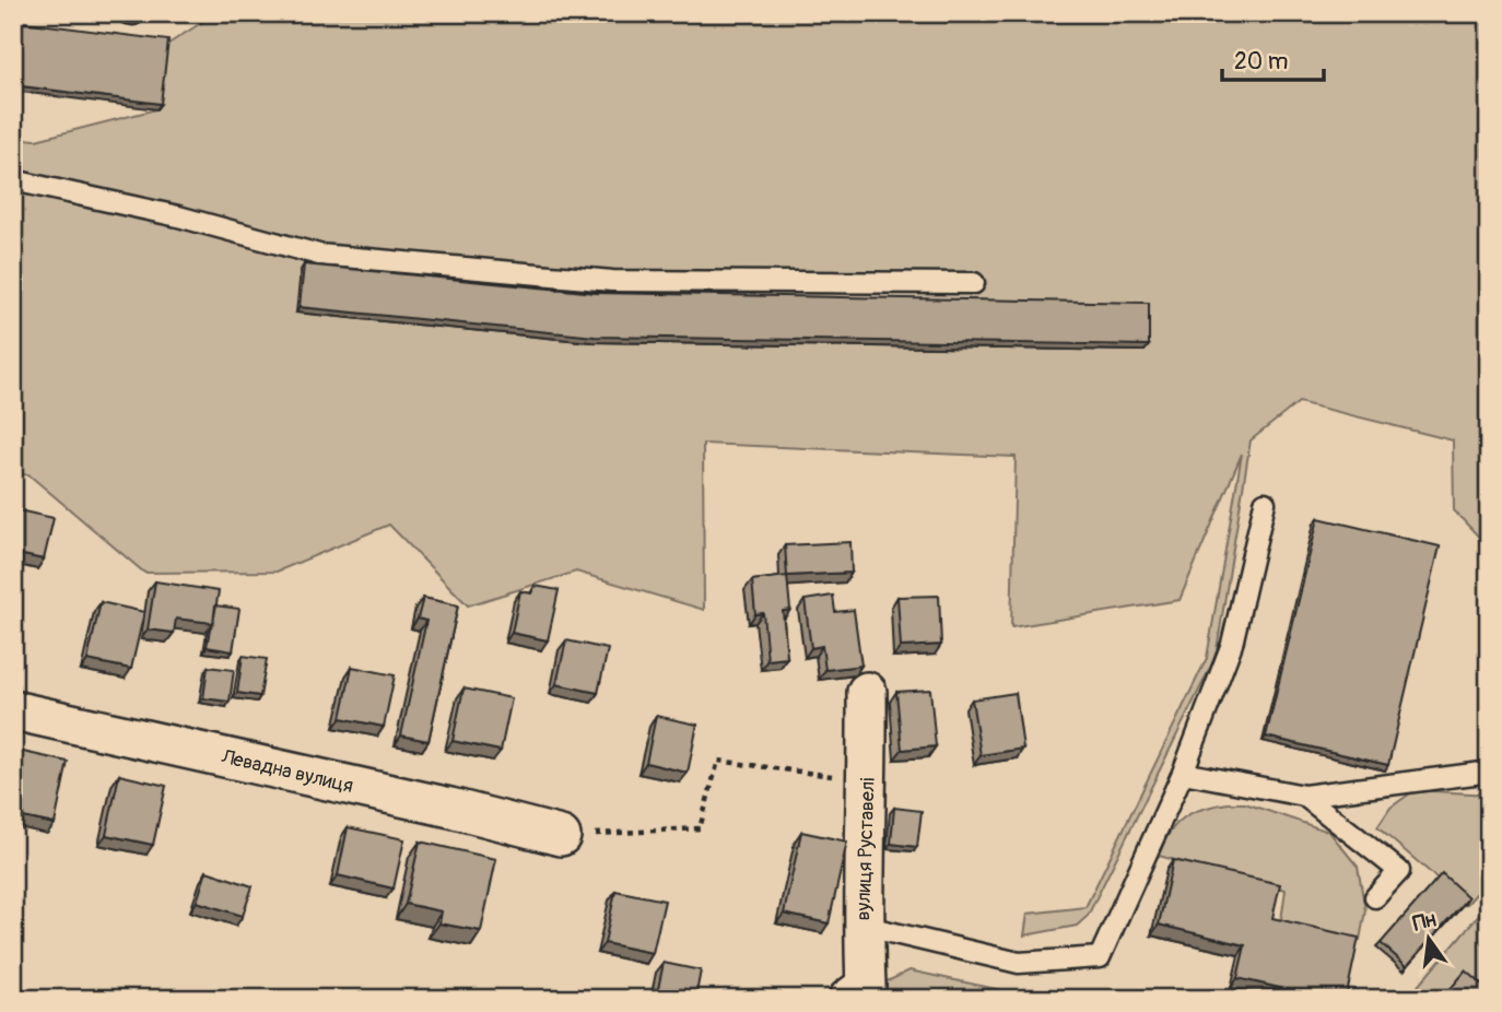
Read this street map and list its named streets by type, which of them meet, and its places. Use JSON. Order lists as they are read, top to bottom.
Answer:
{
  "streets": {
    "street": ["Левадна вулиця", "вулиця Руставелі"]
  },
  "scale_bar": "20 m",
  "north": "top"
}
